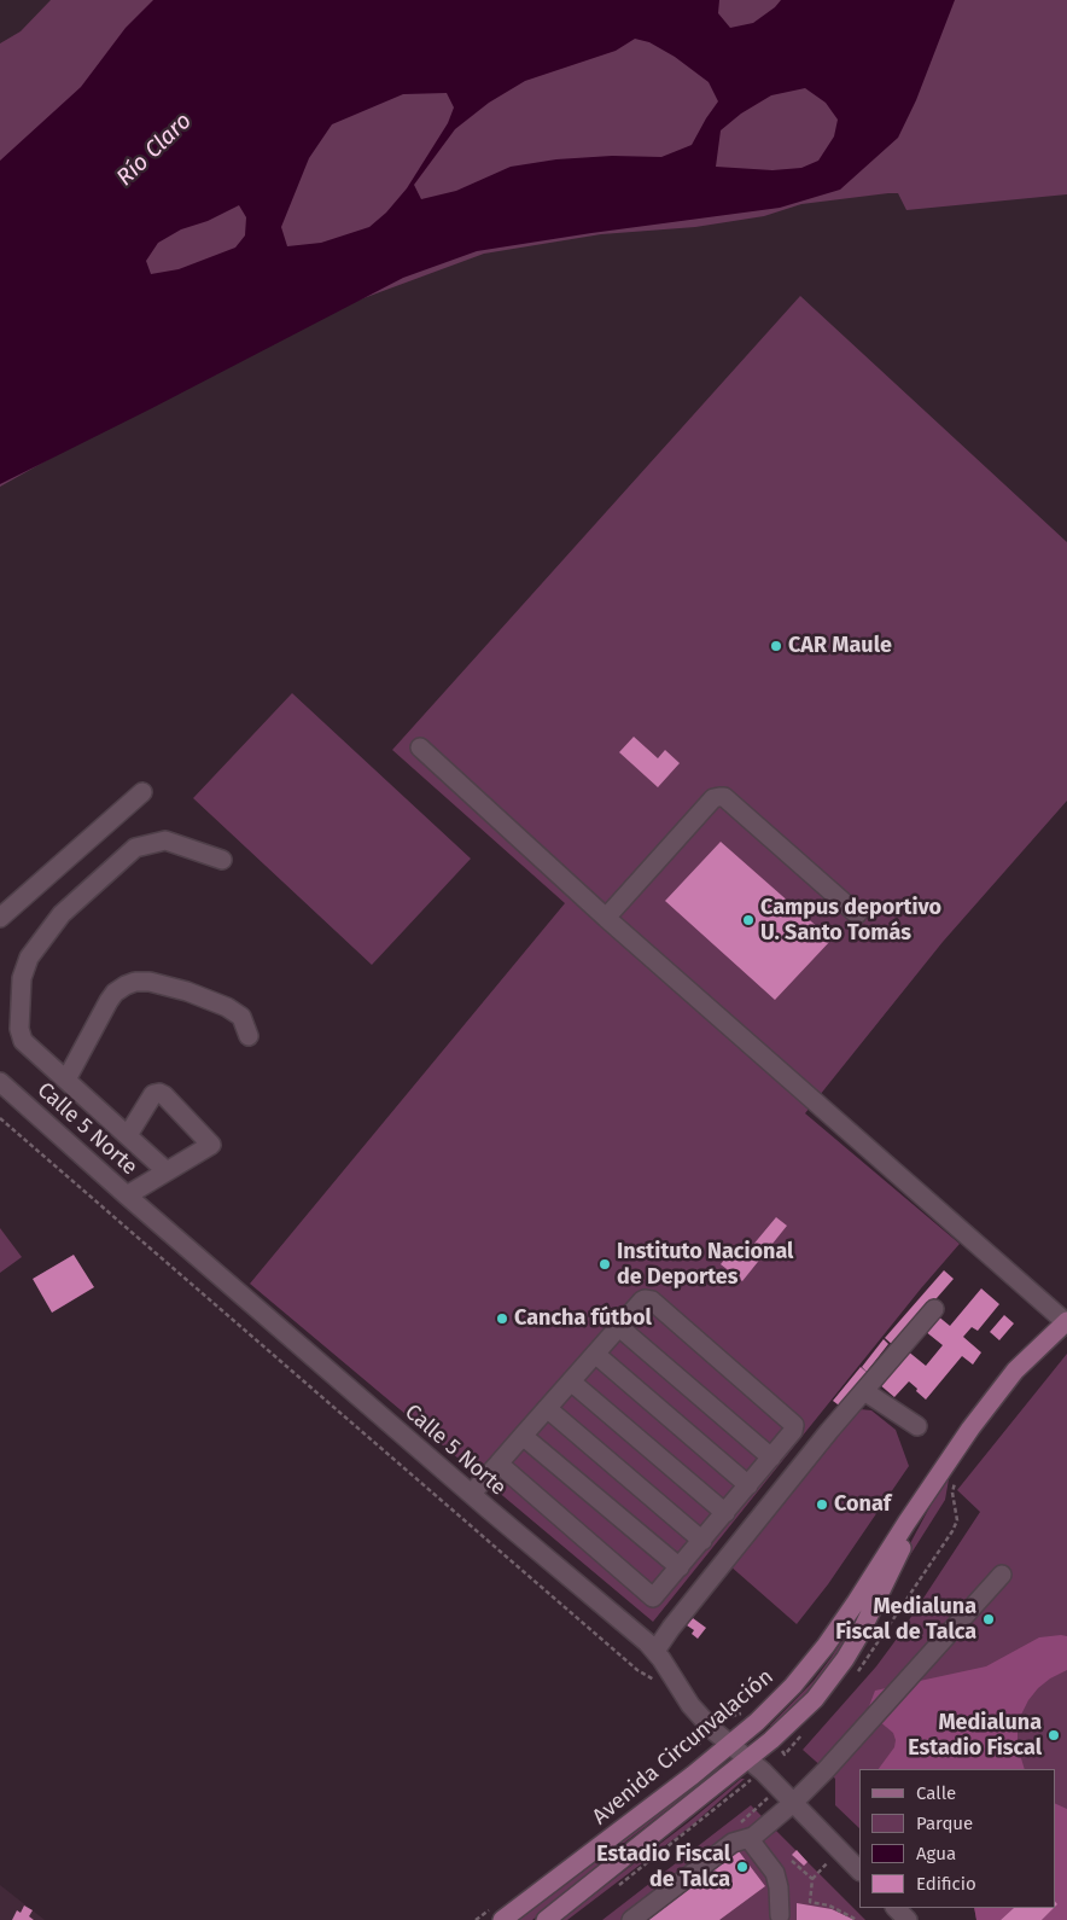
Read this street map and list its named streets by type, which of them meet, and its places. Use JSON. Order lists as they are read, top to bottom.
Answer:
{
  "streets": {
    "main road": ["Avenida Circunvalación"],
    "street": ["Calle 5 Norte"]
  },
  "crossings": [
    ["Calle 5 Norte", "Avenida Circunvalación"]
  ],
  "water": ["Río Claro"],
  "places": [
    "CAR Maule",
    "Campus deportivo U. Santo Tomás",
    "Instituto Nacional de Deportes",
    "Cancha fútbol",
    "Conaf",
    "Medialuna Fiscal de Talca",
    "Medialuna Estadio Fiscal",
    "Estadio Fiscal de Talca"
  ],
  "legend": [
    "Calle",
    "Parque",
    "Agua",
    "Edificio"
  ]
}
